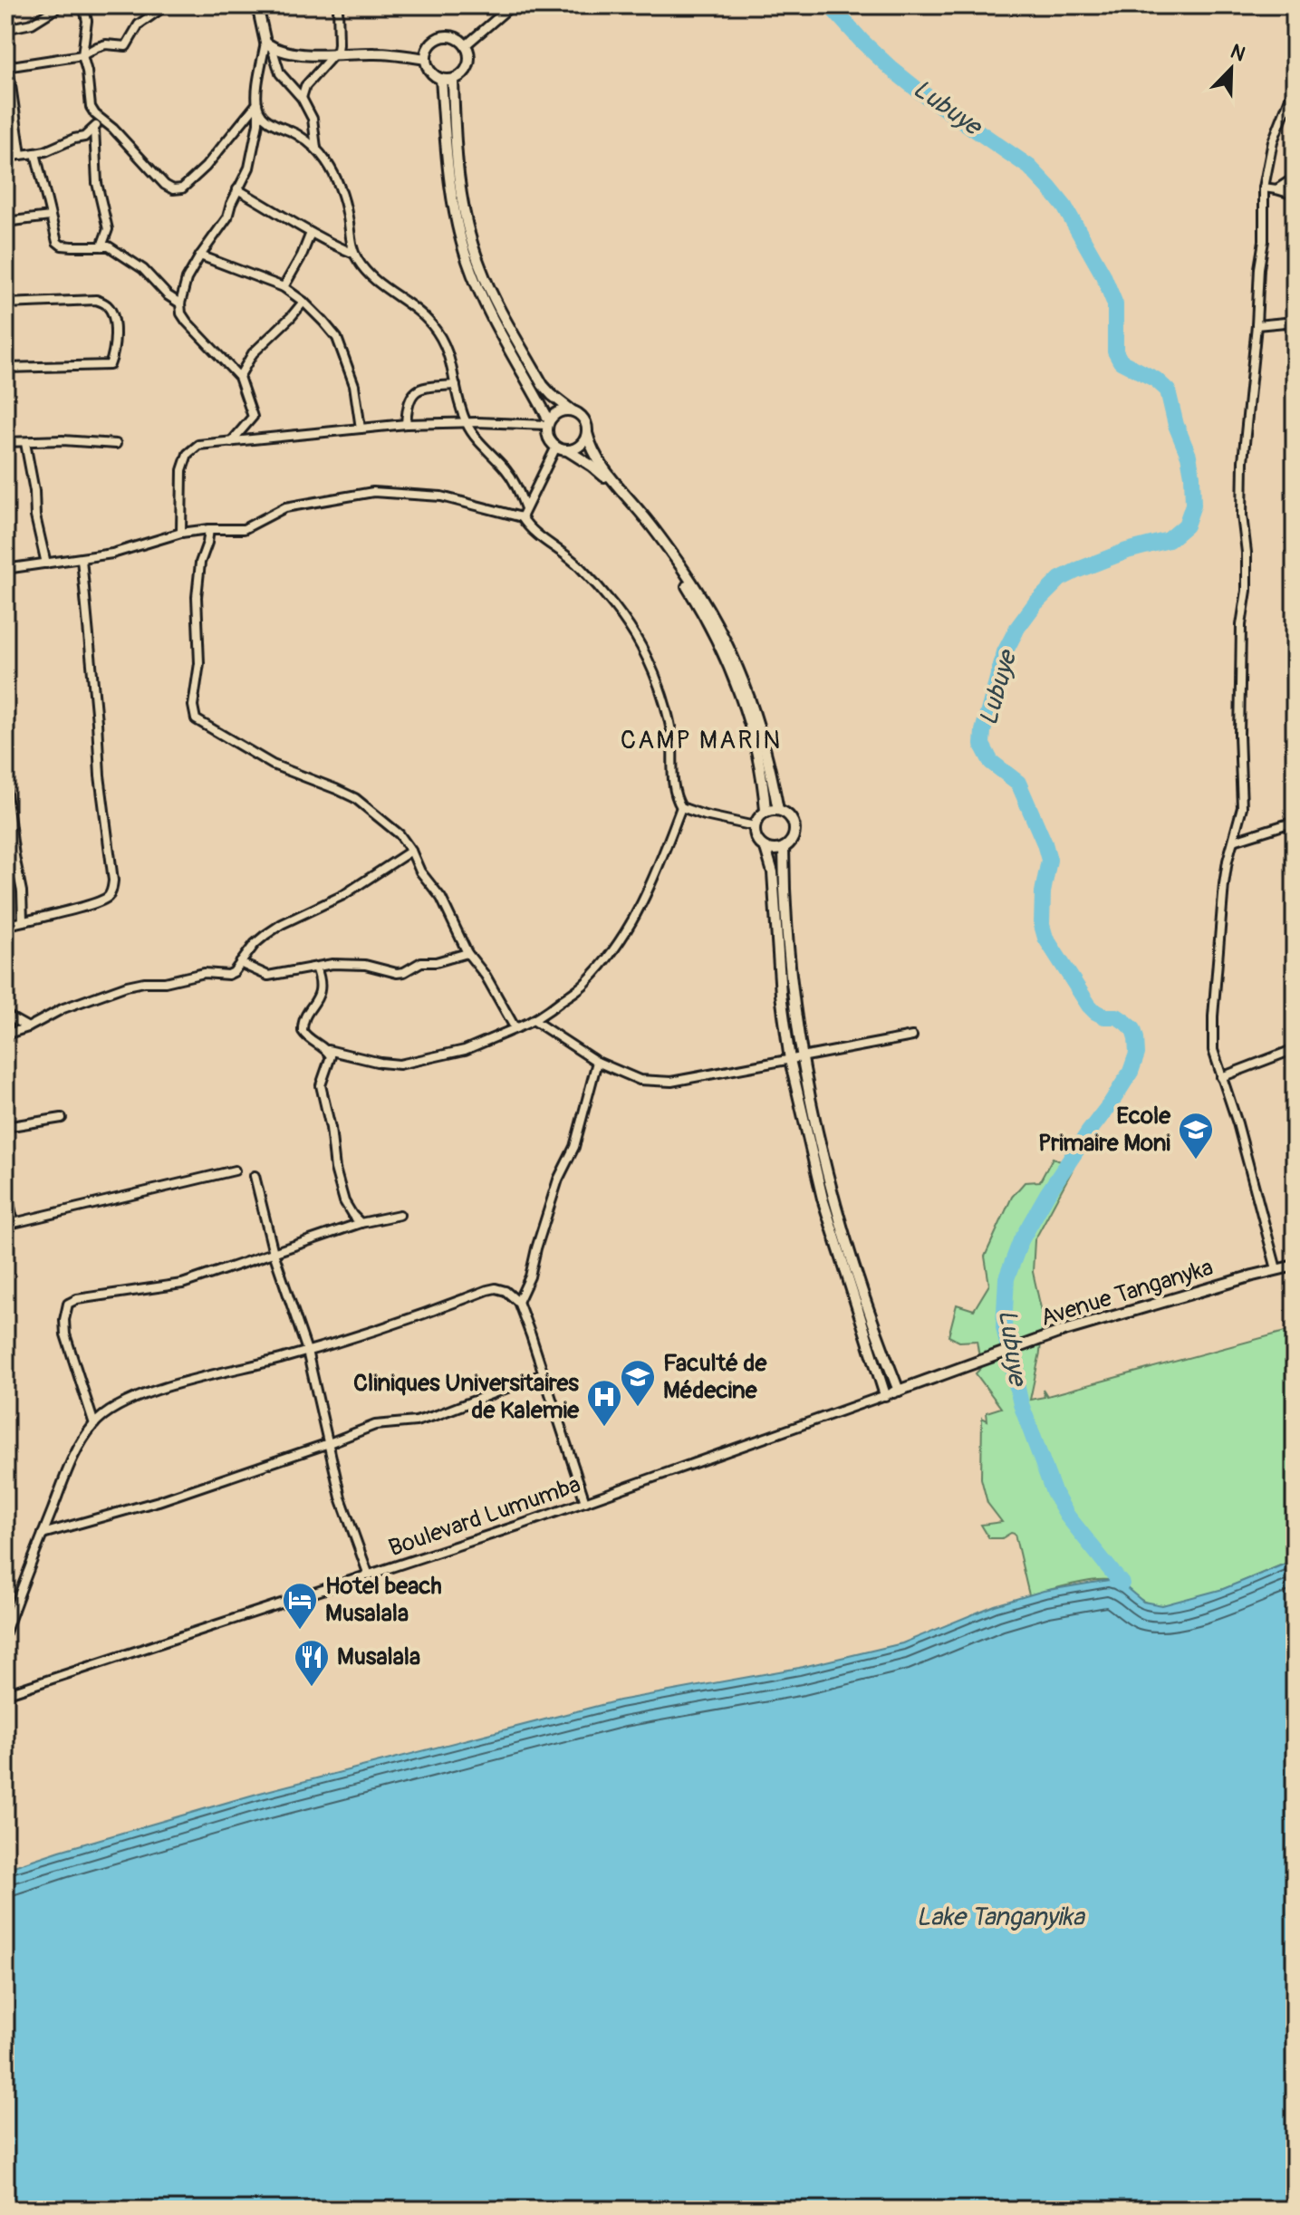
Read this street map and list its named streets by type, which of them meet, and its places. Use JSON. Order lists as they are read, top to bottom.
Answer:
{
  "streets": {
    "street": ["Avenue Tanganyka", "Boulevard Lumumba"]
  },
  "crossings": [
    ["Avenue Tanganyka", "Boulevard Lumumba"]
  ],
  "districts": ["CAMP MARIN"],
  "water": ["Lubuye", "Lake Tanganyika"],
  "places": {
    "school or university": ["Ecole Primaire Moni", "Faculté de Médecine"],
    "hospital": ["Cliniques Universitaires de Kalemie"],
    "hotel": ["Hotel beach Musalala"],
    "restaurant": ["Musalala"]
  },
  "north": "top right"
}
